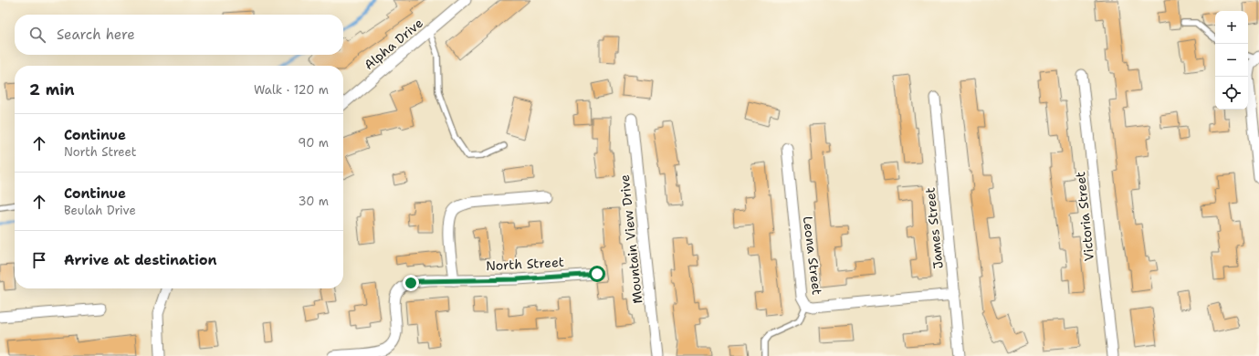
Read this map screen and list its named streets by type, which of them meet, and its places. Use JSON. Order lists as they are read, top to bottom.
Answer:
{
  "streets": {
    "street": [
      "Alpha Drive",
      "Victoria Street",
      "James Street",
      "Mountain View Drive",
      "Leona Street",
      "North Street"
    ]
  },
  "crossings": [
    ["James Street", "Leona Street"]
  ],
  "page": {
    "map_buttons": ["+", "−"],
    "search": "Search here",
    "heading": ["2 min", "Walk · 120 m"],
    "list": [
      ["Continue", "North Street", "90 m"],
      ["Continue", "Beulah Drive", "30 m"],
      "Arrive at destination"
    ]
  }
}
